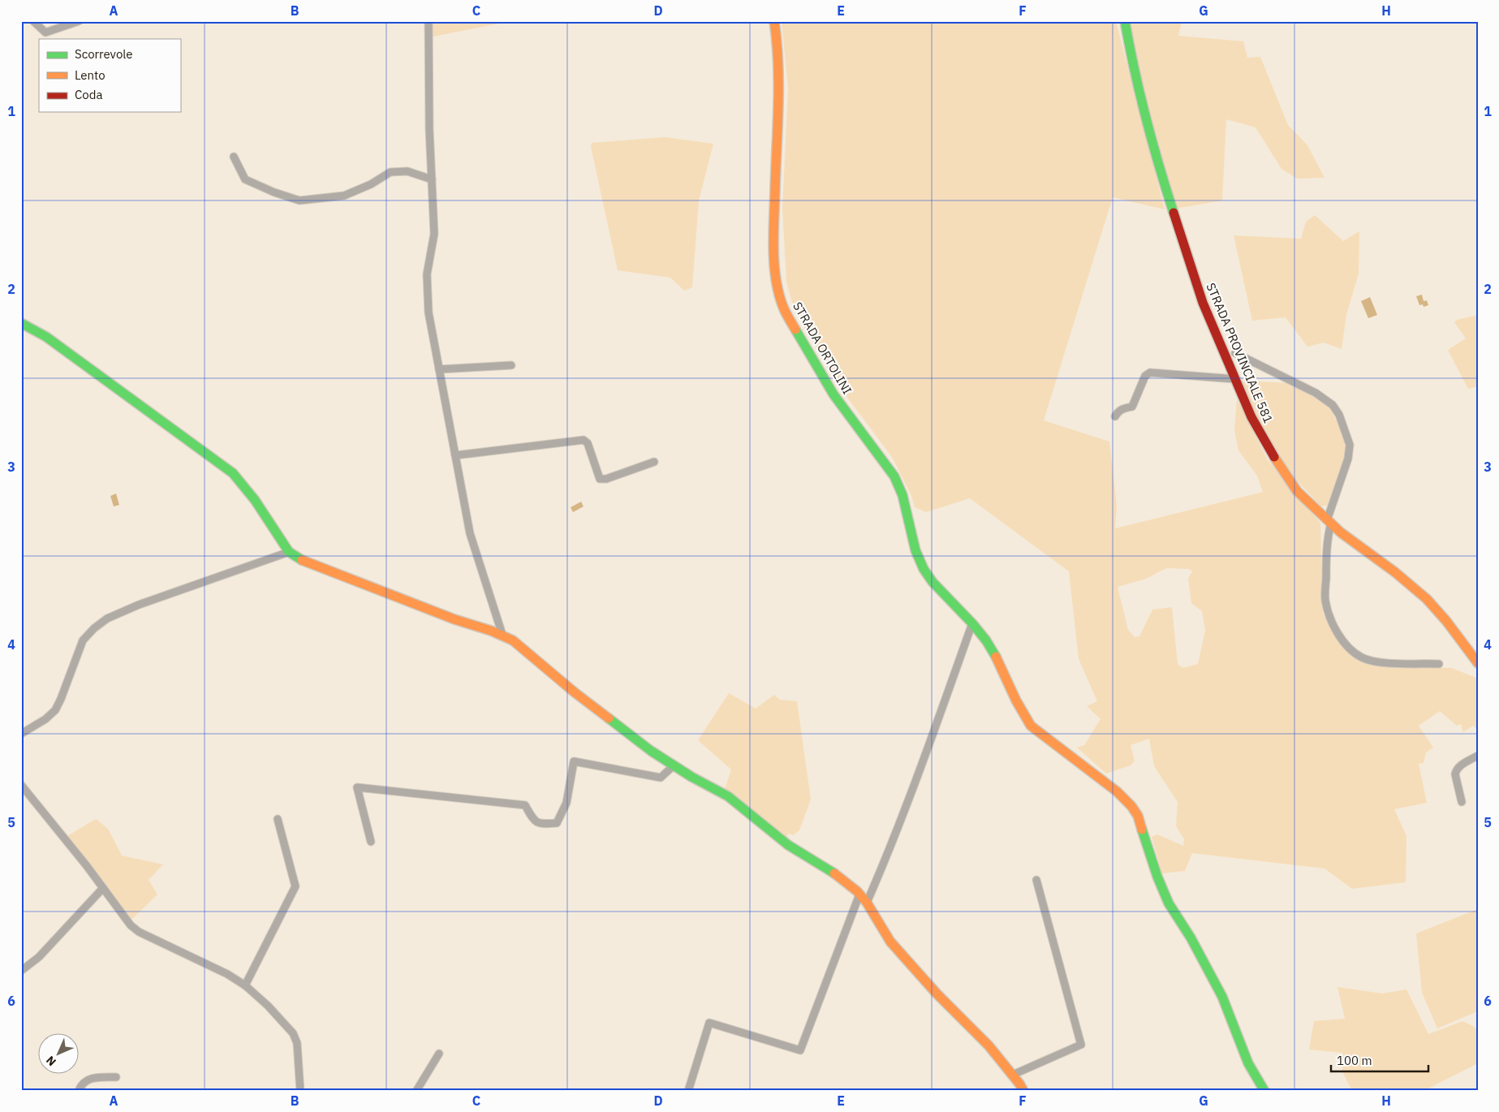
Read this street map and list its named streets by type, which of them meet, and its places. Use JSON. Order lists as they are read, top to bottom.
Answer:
{
  "streets": {
    "main road": ["STRADA ORTOLINI", "STRADA PROVINCIALE 581"]
  },
  "legend": ["Scorrevole", "Lento", "Coda"],
  "scale_bar": "100 m",
  "north": "bottom left",
  "grid": {
    "columns": [
      "A",
      "B",
      "C",
      "D",
      "E",
      "F",
      "G",
      "H"
    ],
    "rows": [
      "1",
      "2",
      "3",
      "4",
      "5",
      "6"
    ]
  }
}
